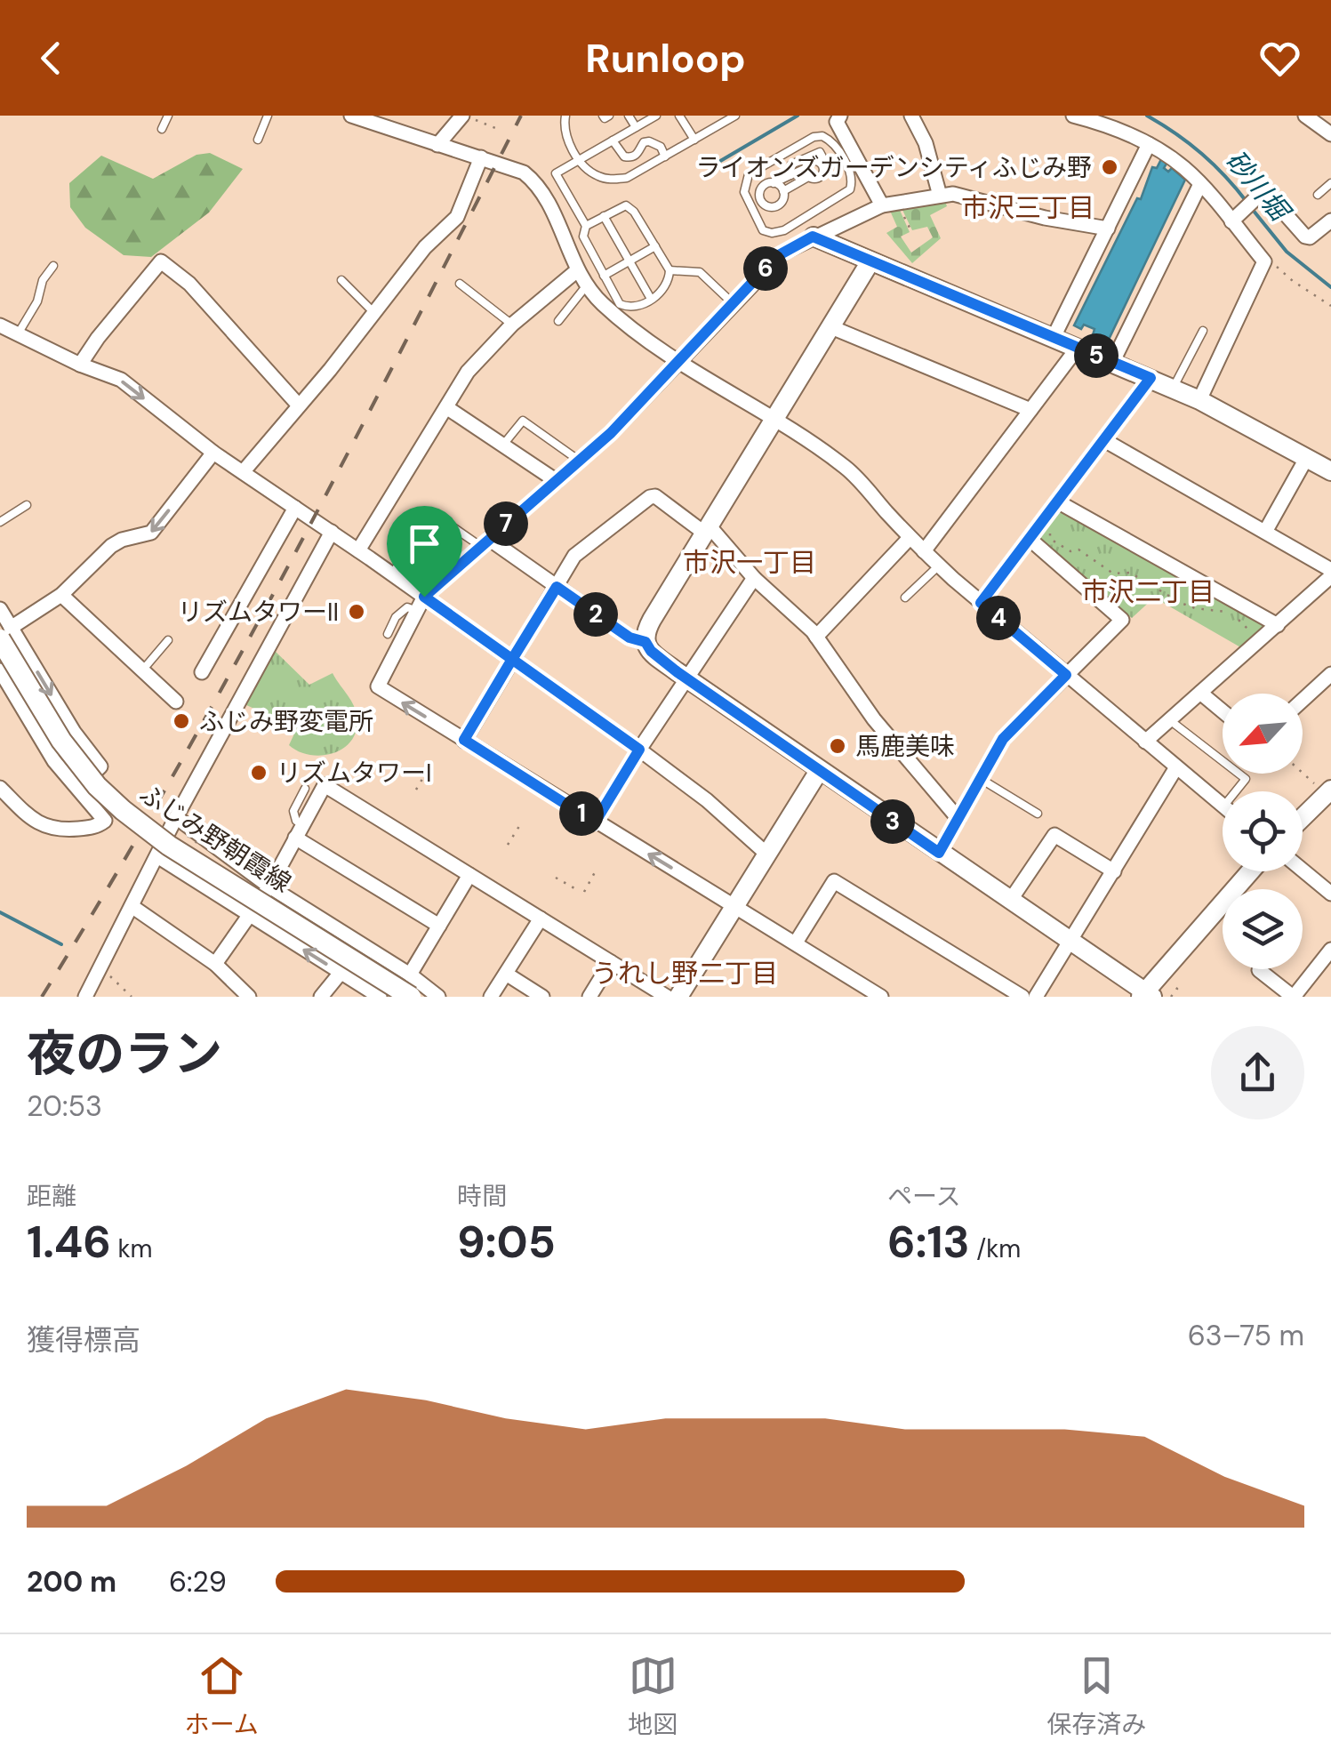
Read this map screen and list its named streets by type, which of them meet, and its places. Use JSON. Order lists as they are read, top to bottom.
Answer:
{
  "streets": {
    "main road": ["ふじみ野朝霞線"]
  },
  "districts": [
    "市沢三丁目",
    "市沢一丁目",
    "市沢二丁目",
    "うれし野二丁目"
  ],
  "water": ["砂川堀"],
  "places": [
    "ライオンズガーデンシティふじみ野",
    "リズムタワーII",
    "ふじみ野変電所",
    "馬鹿美味",
    "リズムタワーI"
  ],
  "north": "bottom left",
  "page": {
    "header": "Runloop",
    "pins": [
      "6",
      "5",
      "7",
      "2",
      "4",
      "1",
      "3"
    ],
    "heading": ["夜のラン", "20:53"],
    "stats": [
      ["距離", "1.46 km"],
      ["時間", "9:05"],
      ["ペース", "6:13 /km"]
    ],
    "chart": ["獲得標高", "63–75 m"],
    "list": [
      {
        "name": "200 m",
        "note": "6:29"
      }
    ],
    "tabs": ["ホーム", "地図", "保存済み"]
  }
}
